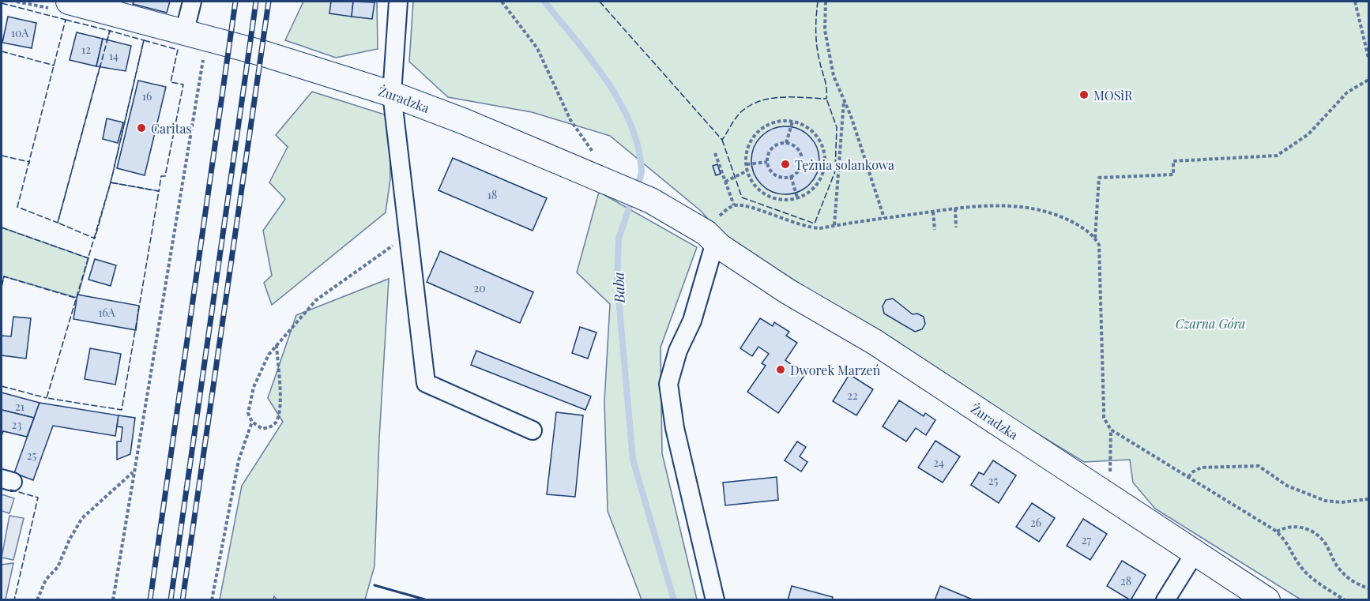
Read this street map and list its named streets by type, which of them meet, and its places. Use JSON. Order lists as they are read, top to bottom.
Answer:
{
  "streets": {
    "street": ["Żuradzka"]
  },
  "water": ["Baba"],
  "parks": ["Czarna Góra"],
  "places": [
    "MOSiR",
    "Caritas",
    "Tężnia solankowa",
    "Dworek Marzeń"
  ],
  "house_numbers": [
    "10A",
    "12",
    "14",
    "16",
    "18",
    "20",
    "16A",
    "22",
    "21",
    "23",
    "25",
    "24",
    "25",
    "26",
    "27",
    "28"
  ]
}
